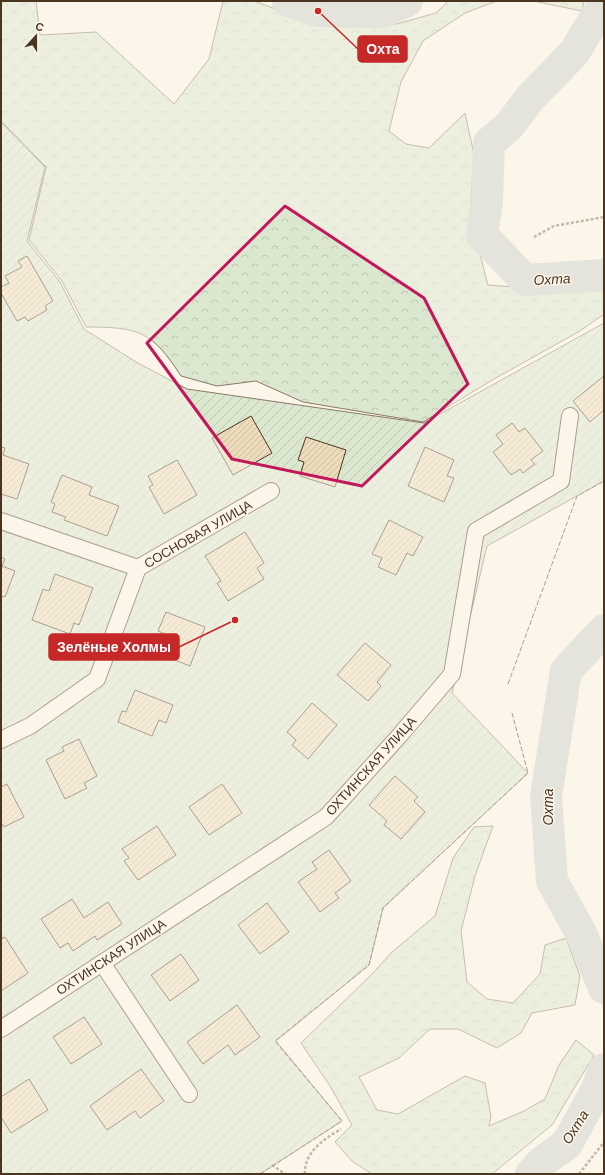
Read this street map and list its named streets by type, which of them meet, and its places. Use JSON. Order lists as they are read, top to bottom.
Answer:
{
  "streets": {
    "street": ["СОСНОВАЯ УЛИЦА", "ОХТИНСКАЯ УЛИЦА"]
  },
  "water": ["Охта"],
  "places": ["Охта", "Зелёные Холмы"],
  "north": "top"
}
